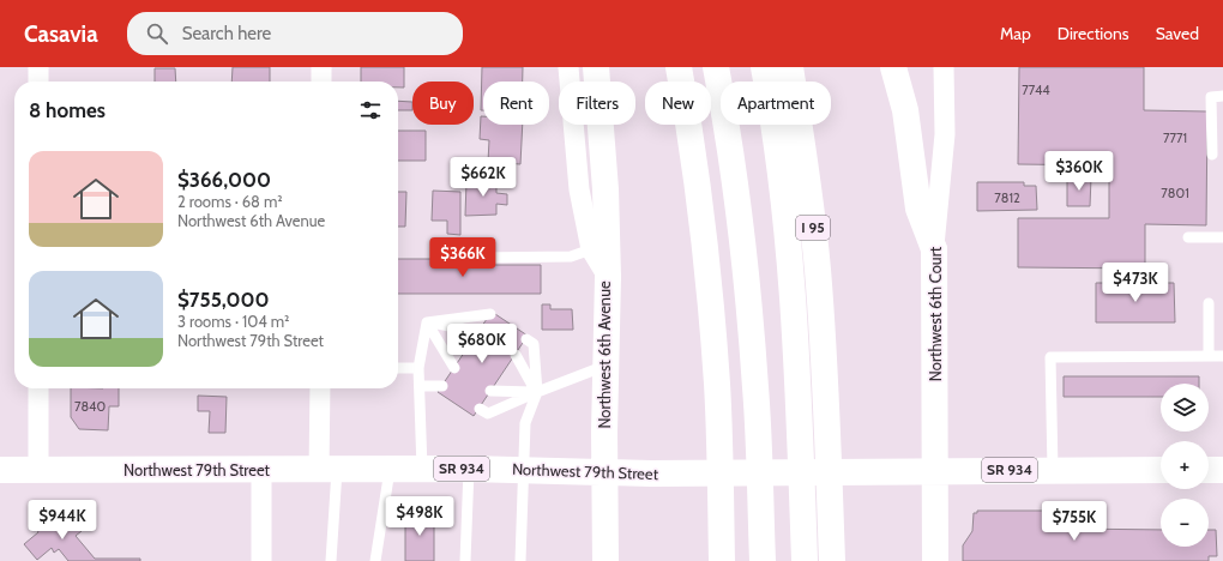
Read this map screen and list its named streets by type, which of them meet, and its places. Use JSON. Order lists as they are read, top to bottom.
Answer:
{
  "streets": {
    "main road": [
      "I 95",
      "Northwest 6th Court",
      "Northwest 6th Avenue",
      "SR 934",
      "Northwest 79th Street"
    ]
  },
  "crossings": [
    ["Northwest 6th Court", "Northwest 79th Street"],
    ["Northwest 6th Avenue", "Northwest 79th Street"]
  ],
  "house_numbers": [
    "7744",
    "7771",
    "7801",
    "7812",
    "7840"
  ],
  "page": {
    "header": "Casavia",
    "search": "Search here",
    "nav": ["Map", "Directions", "Saved"],
    "chip": [
      "Buy",
      "Rent",
      "Filters",
      "New",
      "Apartment"
    ],
    "heading": "8 homes",
    "list": [
      {
        "name": "$366,000",
        "note": "2 rooms · 68 m² · Northwest 6th Avenue"
      },
      {
        "name": "$755,000",
        "note": "3 rooms · 104 m² · Northwest 79th Street"
      }
    ],
    "price": [
      "$360K",
      "$662K",
      "$366K",
      "$473K",
      "$680K",
      "$498K",
      "$944K",
      "$755K"
    ],
    "map_buttons": ["+", "−"]
  }
}
